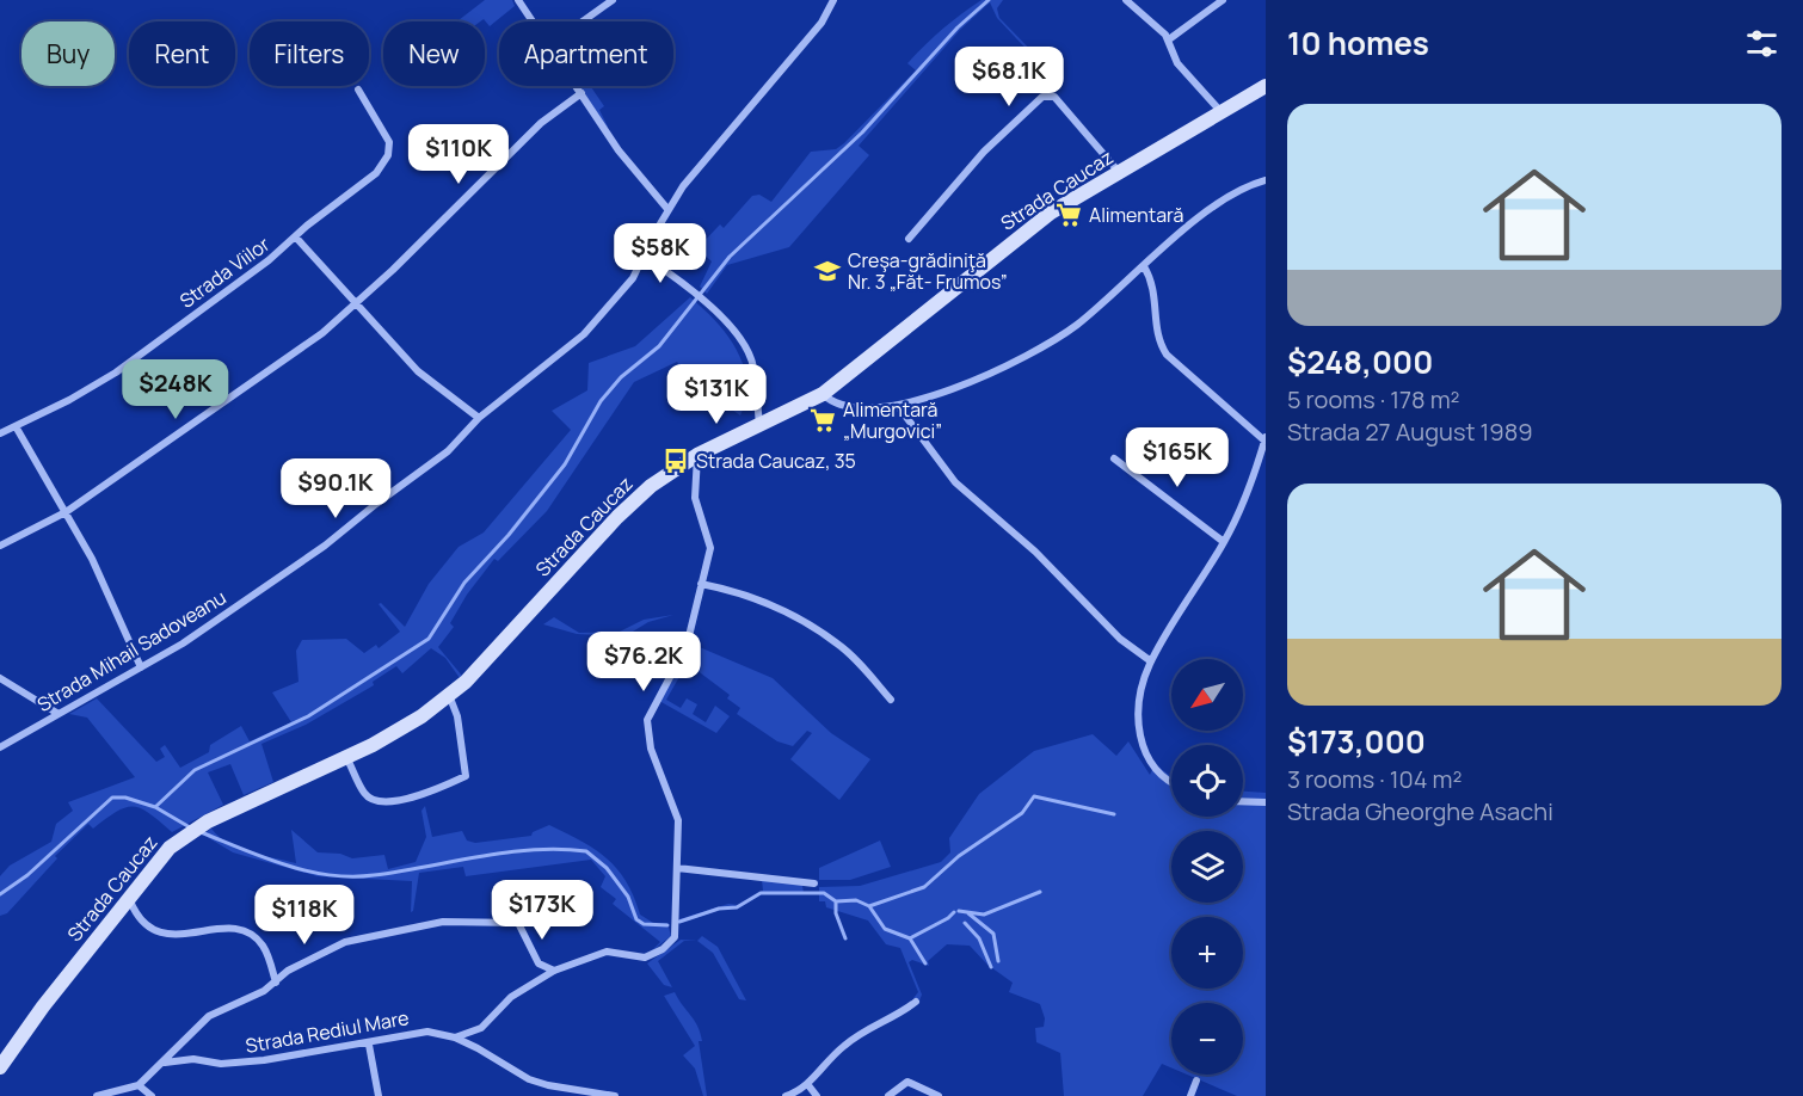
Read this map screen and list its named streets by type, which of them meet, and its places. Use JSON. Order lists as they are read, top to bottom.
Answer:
{
  "streets": {
    "street": [
      "Strada Caucaz",
      "Strada Viilor",
      "Strada Mihail Sadoveanu",
      "Strada Rediul Mare"
    ]
  },
  "places": {
    "supermarket": ["Alimentară", "Alimentară „Murgovici”"],
    "school or university": ["Creşa-grădiniţă Nr. 3 „Făt- Frumos”"],
    "bus stop": ["Strada Caucaz, 35"]
  },
  "north": "bottom left",
  "page": {
    "heading": "10 homes",
    "chip": [
      "Buy",
      "Rent",
      "Filters",
      "New",
      "Apartment"
    ],
    "price": [
      "$68.1K",
      "$110K",
      "$58K",
      "$248K",
      "$131K",
      "$165K",
      "$90.1K",
      "$76.2K",
      "$173K",
      "$118K"
    ],
    "list": [
      {
        "name": "$248,000",
        "note": "5 rooms · 178 m² · Strada 27 August 1989"
      },
      {
        "name": "$173,000",
        "note": "3 rooms · 104 m² · Strada Gheorghe Asachi"
      }
    ],
    "map_buttons": ["+", "−"]
  }
}
